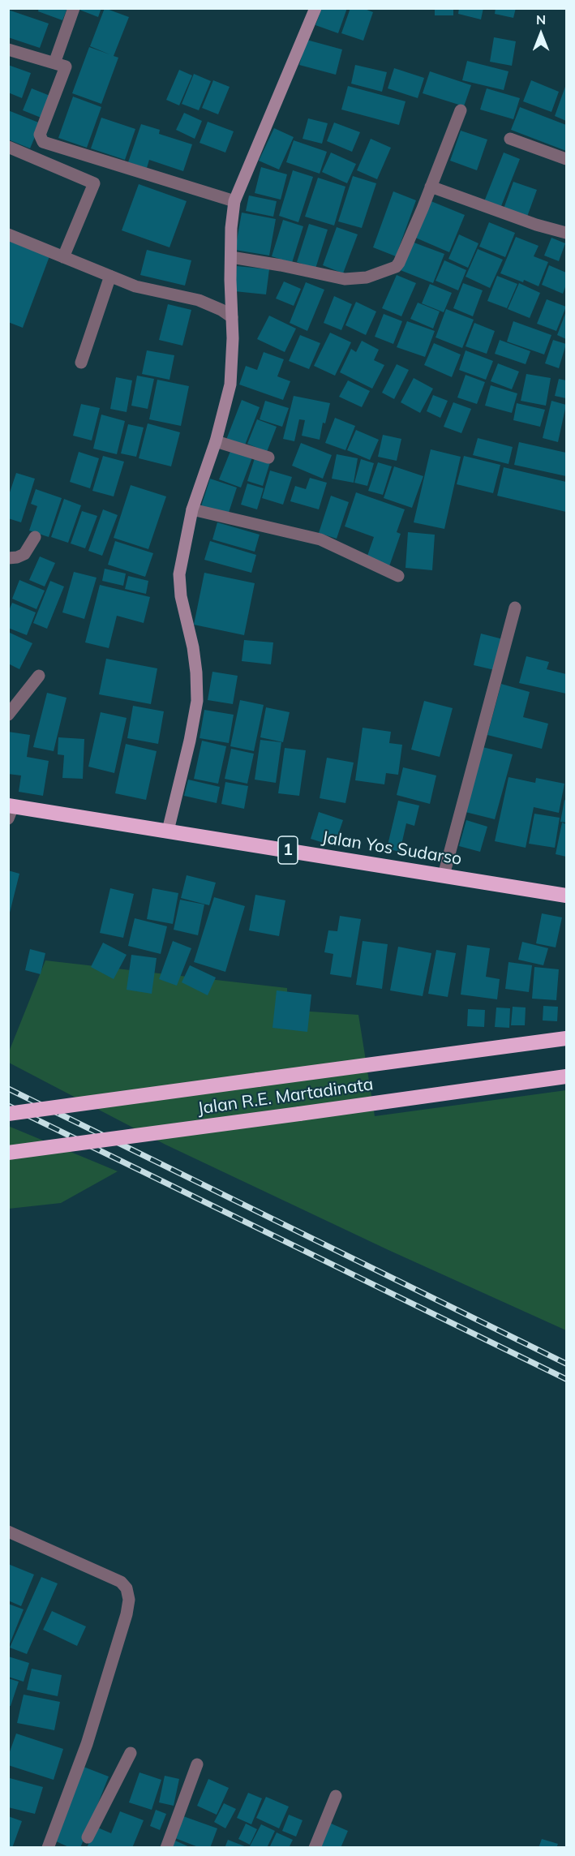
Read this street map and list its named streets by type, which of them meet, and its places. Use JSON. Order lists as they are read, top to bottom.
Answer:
{
  "streets": {
    "highway": ["Jalan Yos Sudarso", "1", "Jalan R.E. Martadinata"]
  },
  "north": "top"
}
